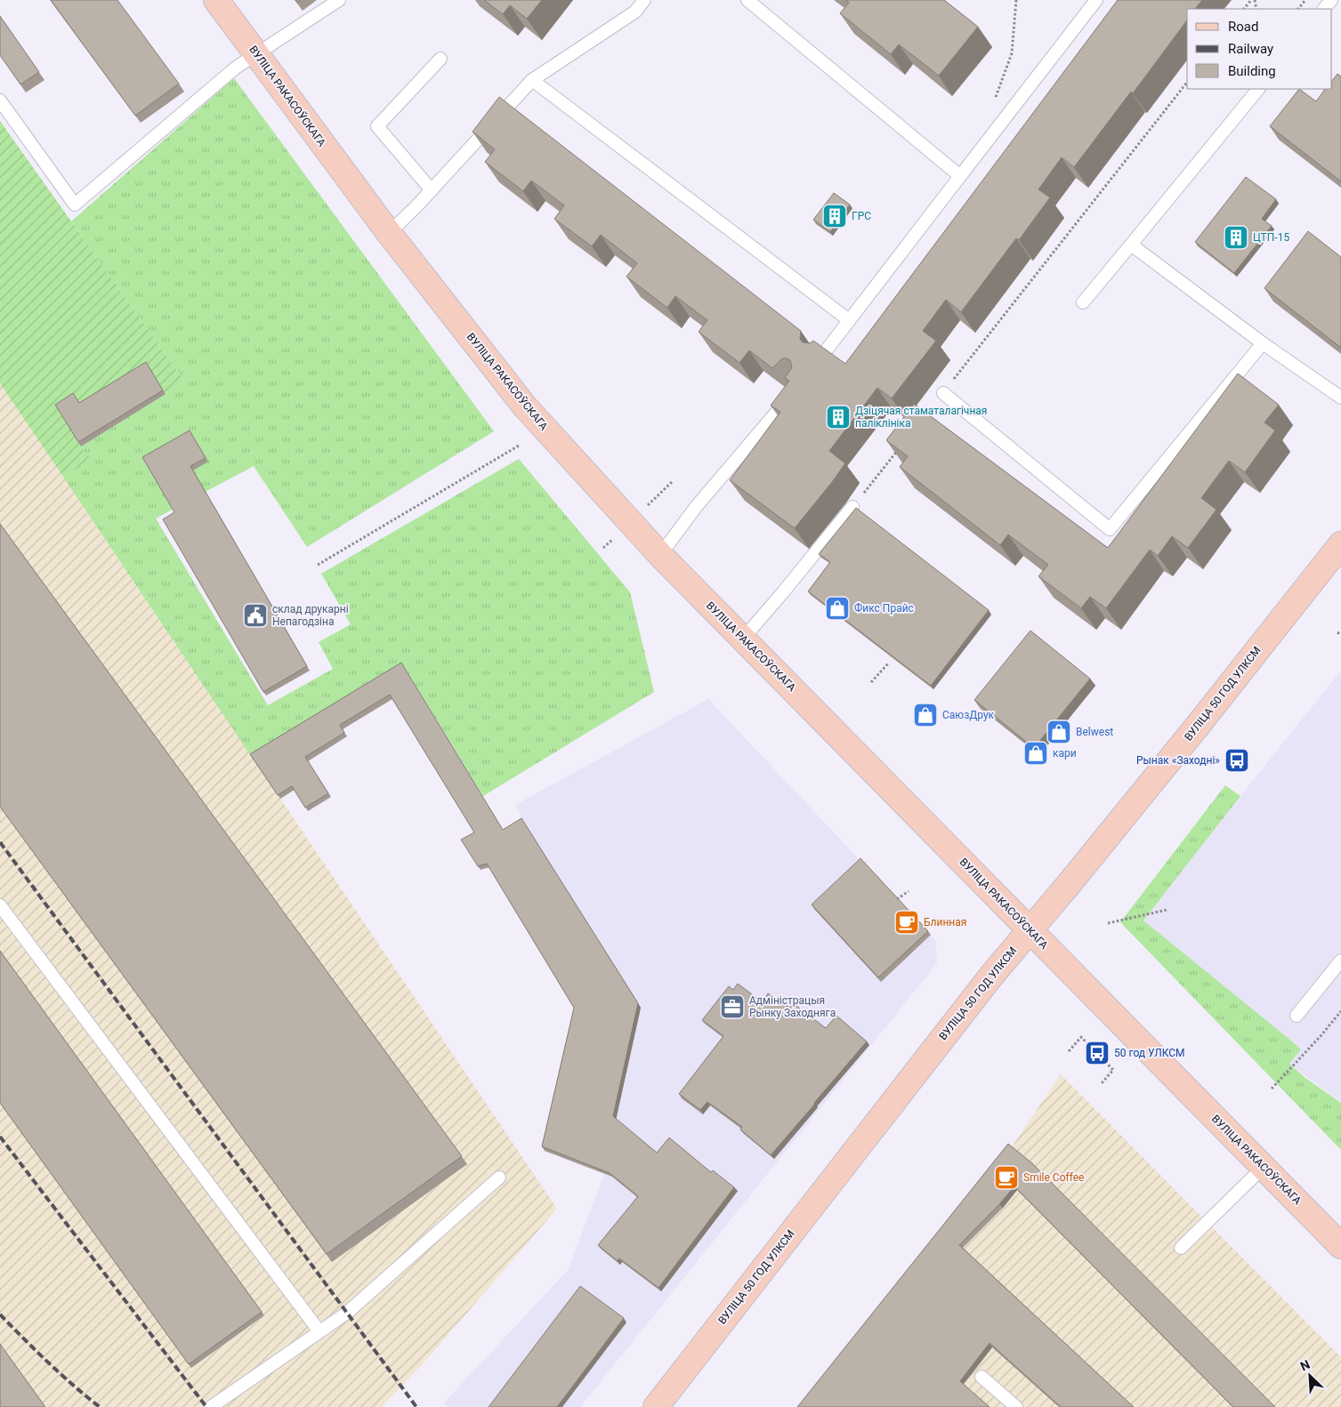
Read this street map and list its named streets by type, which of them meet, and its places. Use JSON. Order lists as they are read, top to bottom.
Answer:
{
  "streets": {
    "main road": ["ВУЛІЦА РАКАСОЎСКАГА", "ВУЛІЦА 50 ГОД УЛКСМ"]
  },
  "crossings": [
    ["ВУЛІЦА РАКАСОЎСКАГА", "ВУЛІЦА 50 ГОД УЛКСМ"]
  ],
  "places": {
    "building": ["ГРС", "ЦТП-15", "Дзіцячая стаматалагічная паліклініка"],
    "shop": [
      "Фикс Прайс",
      "СаюзДрук",
      "Belwest",
      "кари"
    ],
    "public building": ["склад друкарні Непагодзіна"],
    "bus stop": ["Рынак «Заходні»", "50 год УЛКСМ"],
    "cafe": ["Блинная", "Smile Coffee"],
    "office": ["Адміністрацыя Рынку Заходняга"]
  },
  "legend": ["Road", "Railway", "Building"],
  "north": "top left"
}
